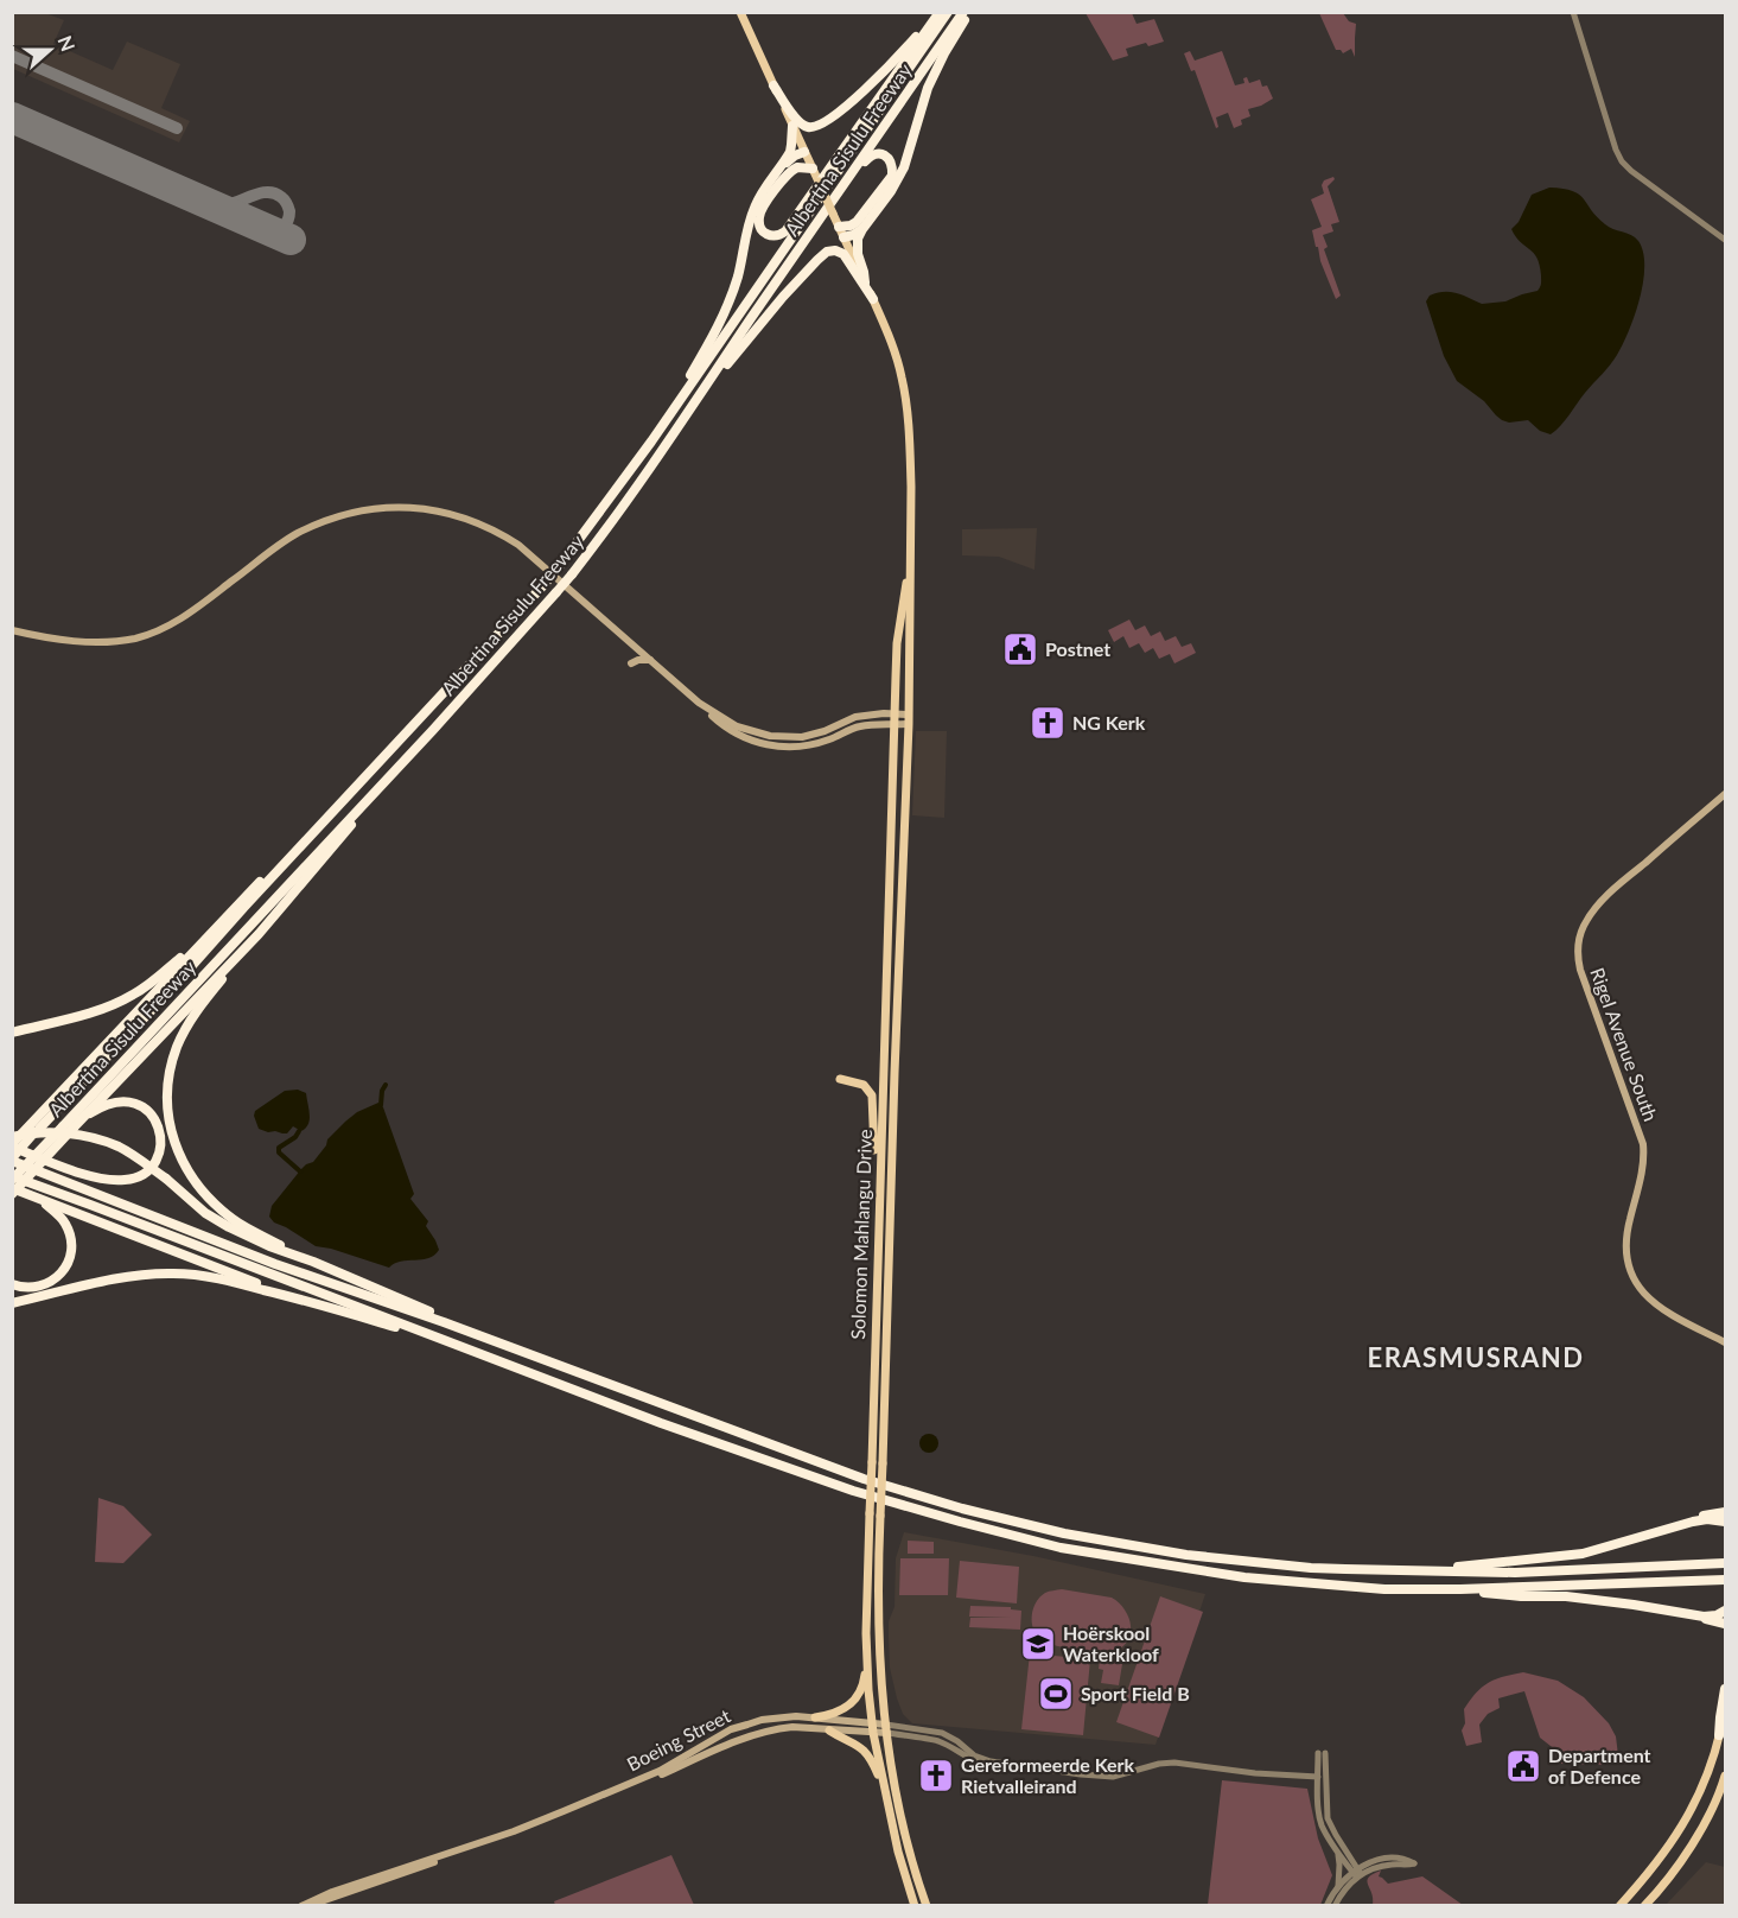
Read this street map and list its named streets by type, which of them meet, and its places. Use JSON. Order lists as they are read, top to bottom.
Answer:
{
  "streets": {
    "highway": ["Albertina Sisulu Freeway"],
    "main road": ["Rigel Avenue South", "Solomon Mahlangu Drive", "Boeing Street"]
  },
  "crossings": [
    ["Solomon Mahlangu Drive", "Boeing Street"]
  ],
  "districts": ["ERASMUSRAND"],
  "places": {
    "public building": ["Postnet", "Department of Defence"],
    "church": ["NG Kerk", "Gereformeerde Kerk Rietvalleirand"],
    "school or university": ["Hoërskool Waterkloof"],
    "sports": ["Sport Field B"]
  },
  "north": "right"
}
